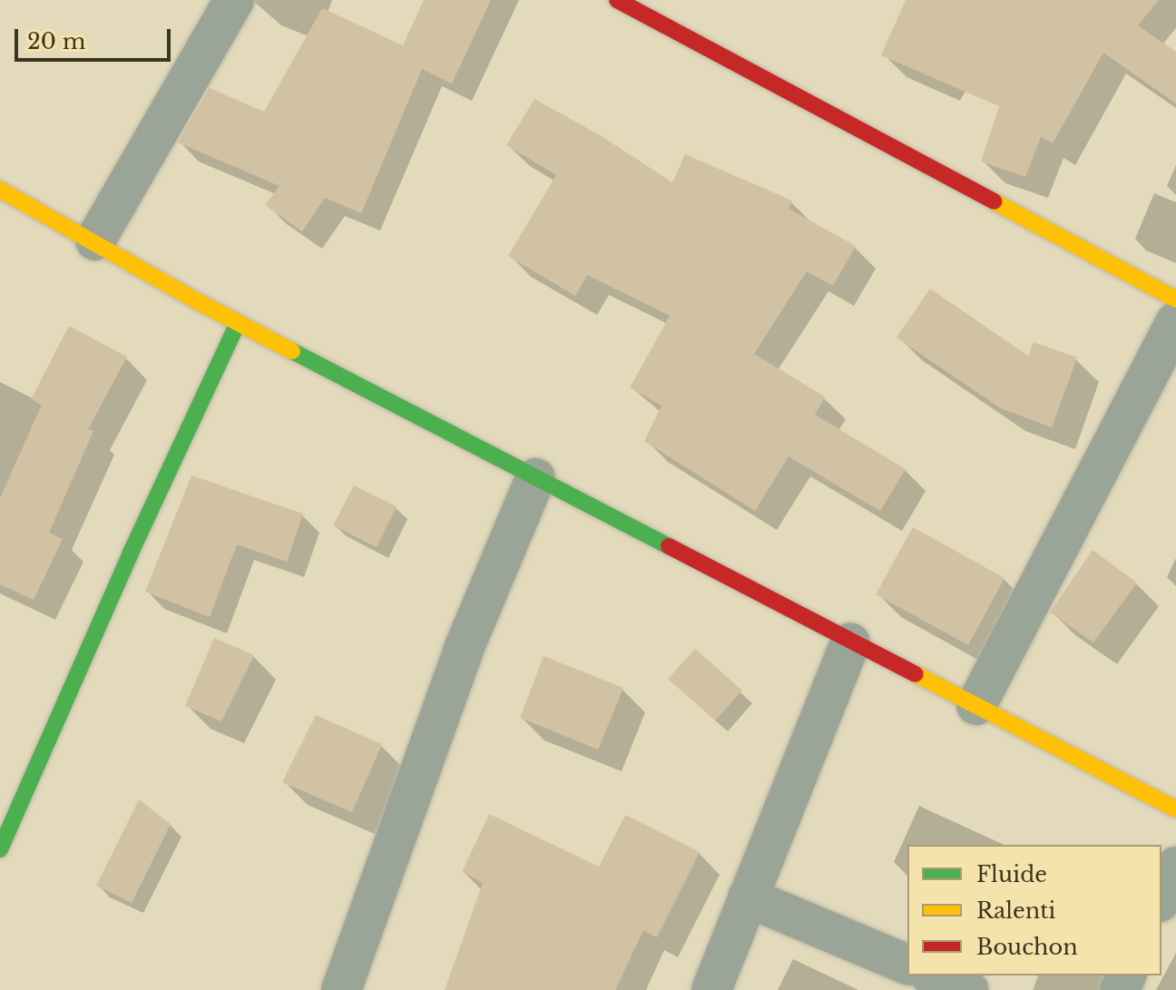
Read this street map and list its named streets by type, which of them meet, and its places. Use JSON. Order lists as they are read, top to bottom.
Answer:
{
  "legend": ["Fluide", "Ralenti", "Bouchon"],
  "scale_bar": "20 m"
}
